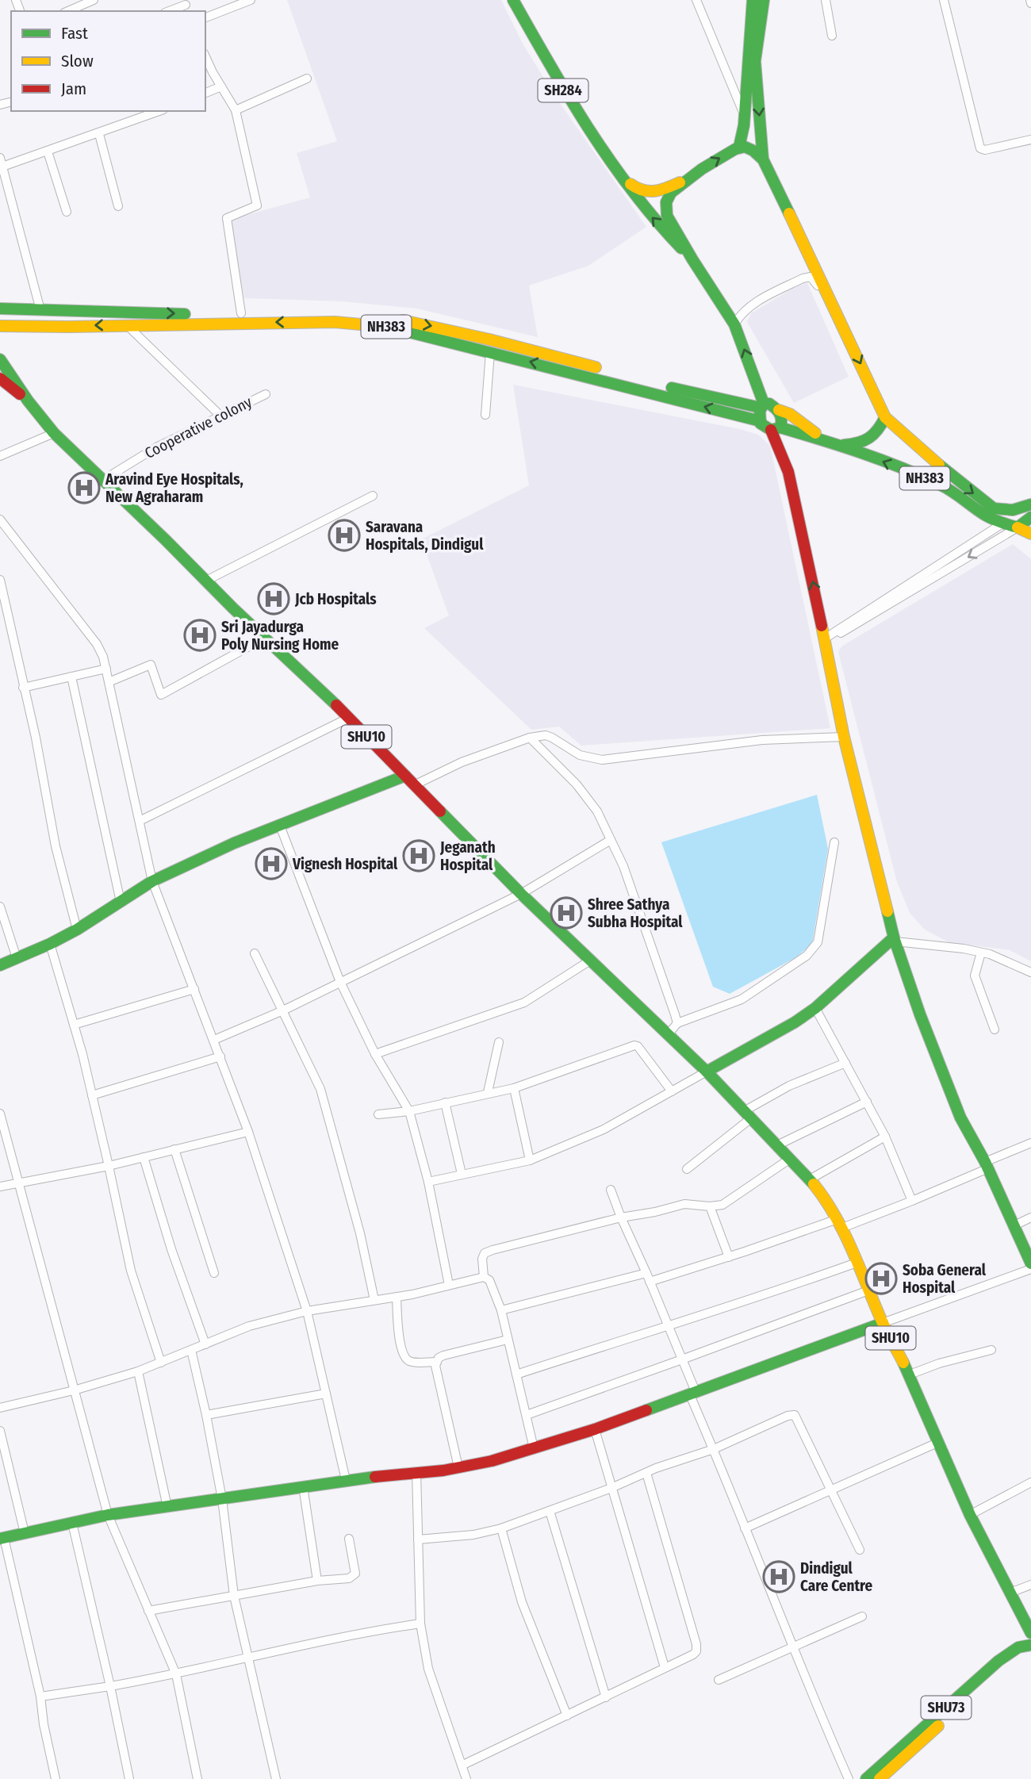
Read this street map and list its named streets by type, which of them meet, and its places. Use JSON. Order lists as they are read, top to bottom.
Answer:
{
  "streets": {
    "main road": [
      "SH284",
      "NH383",
      "SHU10",
      "SHU73"
    ],
    "street": ["Cooperative colony"]
  },
  "crossings": [
    ["Cooperative colony", "SHU10"]
  ],
  "places": {
    "hospital": [
      "Aravind Eye Hospitals, New Agraharam",
      "Saravana Hospitals, Dindigul",
      "Jcb Hospitals",
      "Sri Jayadurga Poly Nursing Home",
      "Jeganath Hospital",
      "Vignesh Hospital",
      "Shree Sathya Subha Hospital",
      "Soba General Hospital",
      "Dindigul Care Centre"
    ]
  },
  "legend": ["Fast", "Slow", "Jam"]
}
